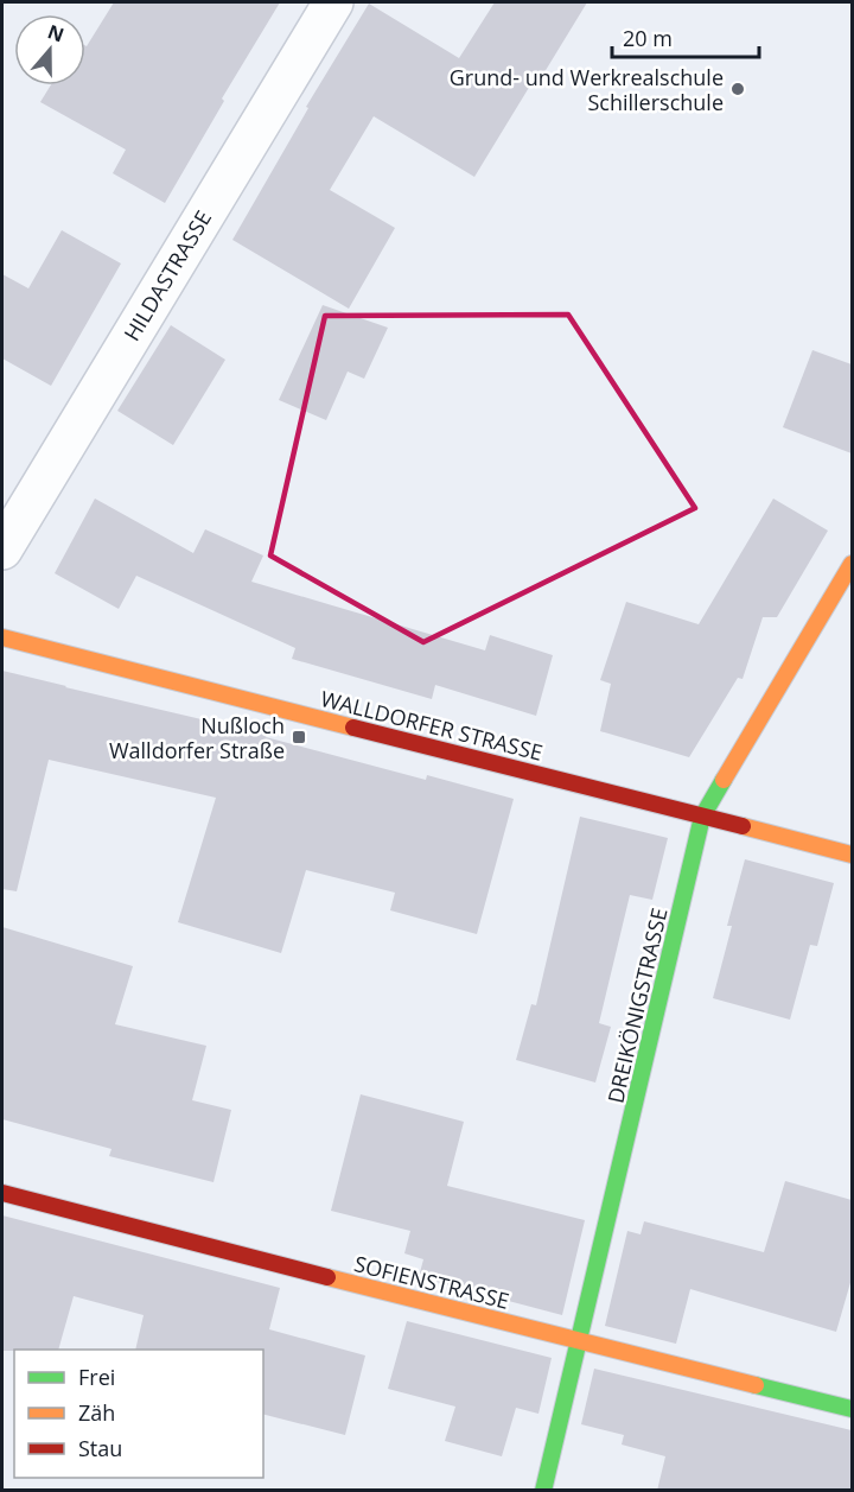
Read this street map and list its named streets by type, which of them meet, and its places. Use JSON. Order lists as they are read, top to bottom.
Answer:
{
  "streets": {
    "street": [
      "HILDASTRASSE",
      "WALLDORFER STRASSE",
      "DREIKÖNIGSTRASSE",
      "SOFIENSTRASSE"
    ]
  },
  "crossings": [
    ["WALLDORFER STRASSE", "DREIKÖNIGSTRASSE"],
    ["DREIKÖNIGSTRASSE", "SOFIENSTRASSE"]
  ],
  "places": {
    "other": ["Grund- und Werkrealschule Schillerschule"],
    "transit": ["Nußloch Walldorfer Straße"]
  },
  "legend": ["Frei", "Zäh", "Stau"],
  "scale_bar": "20 m",
  "north": "top"
}
